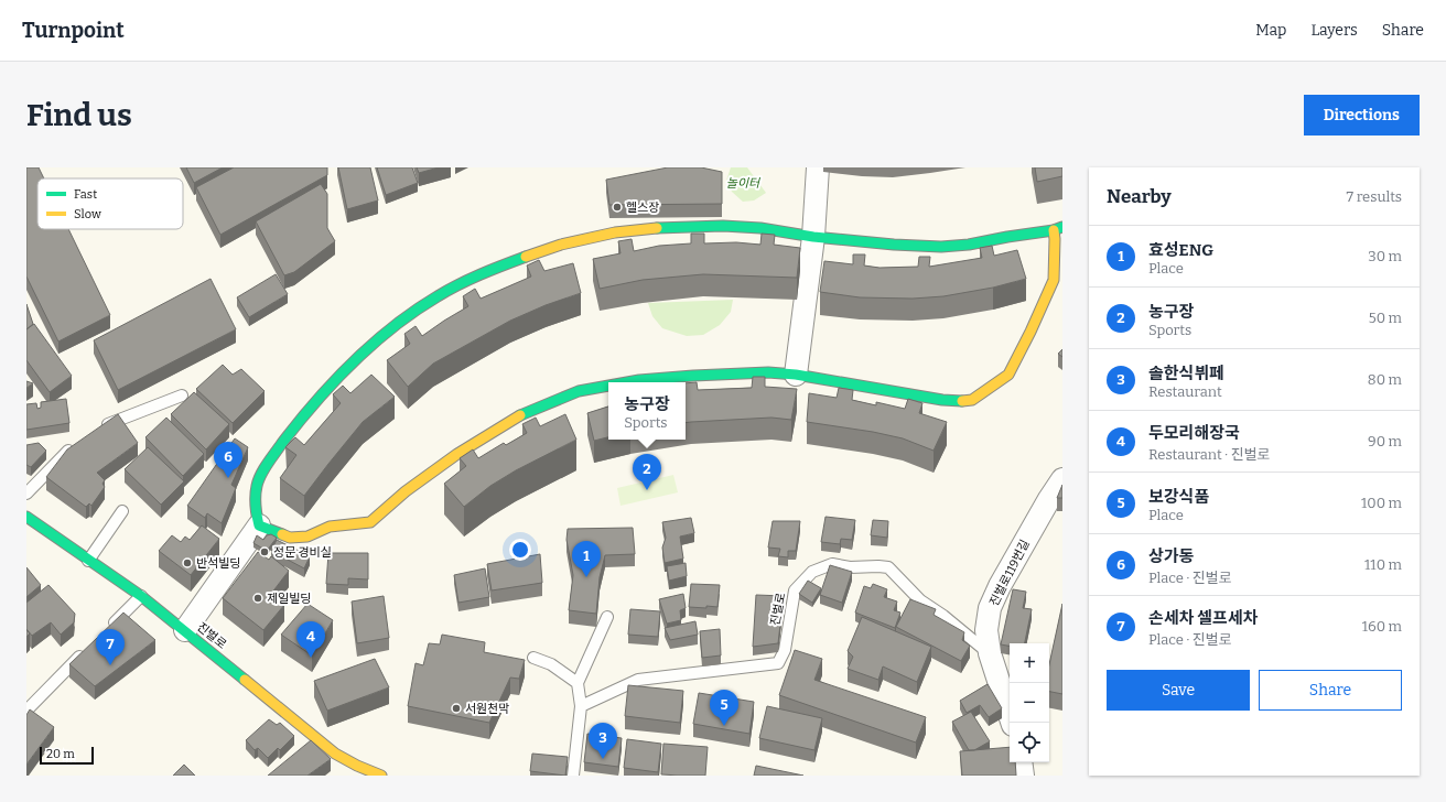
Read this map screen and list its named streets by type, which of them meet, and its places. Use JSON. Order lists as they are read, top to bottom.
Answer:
{
  "streets": {
    "street": ["진벌로119번길", "진벌로"]
  },
  "crossings": [
    ["진벌로119번길", "진벌로"]
  ],
  "parks": ["놀이터"],
  "places": [
    "헬스장",
    "정문 경비실",
    "반석빌딩",
    "제일빌딩",
    "서원천막"
  ],
  "legend": ["Fast", "Slow"],
  "scale_bar": "20 m",
  "page": {
    "header": "Turnpoint",
    "nav": ["Map", "Layers", "Share"],
    "buttons": [
      "Directions",
      ["Save", "Share"]
    ],
    "title": "Find us",
    "heading": ["Nearby", "7 results"],
    "list": [
      {
        "mark": "1",
        "name": "효성ENG",
        "note": "Place",
        "value": "30 m"
      },
      {
        "mark": "2",
        "name": "농구장",
        "note": "Sports",
        "value": "50 m"
      },
      {
        "mark": "3",
        "name": "솔한식뷔페",
        "note": "Restaurant",
        "value": "80 m"
      },
      {
        "mark": "4",
        "name": "두모리해장국",
        "note": "Restaurant · 진벌로",
        "value": "90 m"
      },
      {
        "mark": "5",
        "name": "보강식품",
        "note": "Place",
        "value": "100 m"
      },
      {
        "mark": "6",
        "name": "상가동",
        "note": "Place · 진벌로",
        "value": "110 m"
      },
      {
        "mark": "7",
        "name": "손세차 셀프세차",
        "note": "Place · 진벌로",
        "value": "160 m"
      }
    ],
    "popup": ["농구장", "Sports"],
    "pins": [
      "6",
      "2",
      "1",
      "4",
      "7",
      "5",
      "3"
    ],
    "map_buttons": ["+", "−"],
    "scale": "20 m"
  }
}
